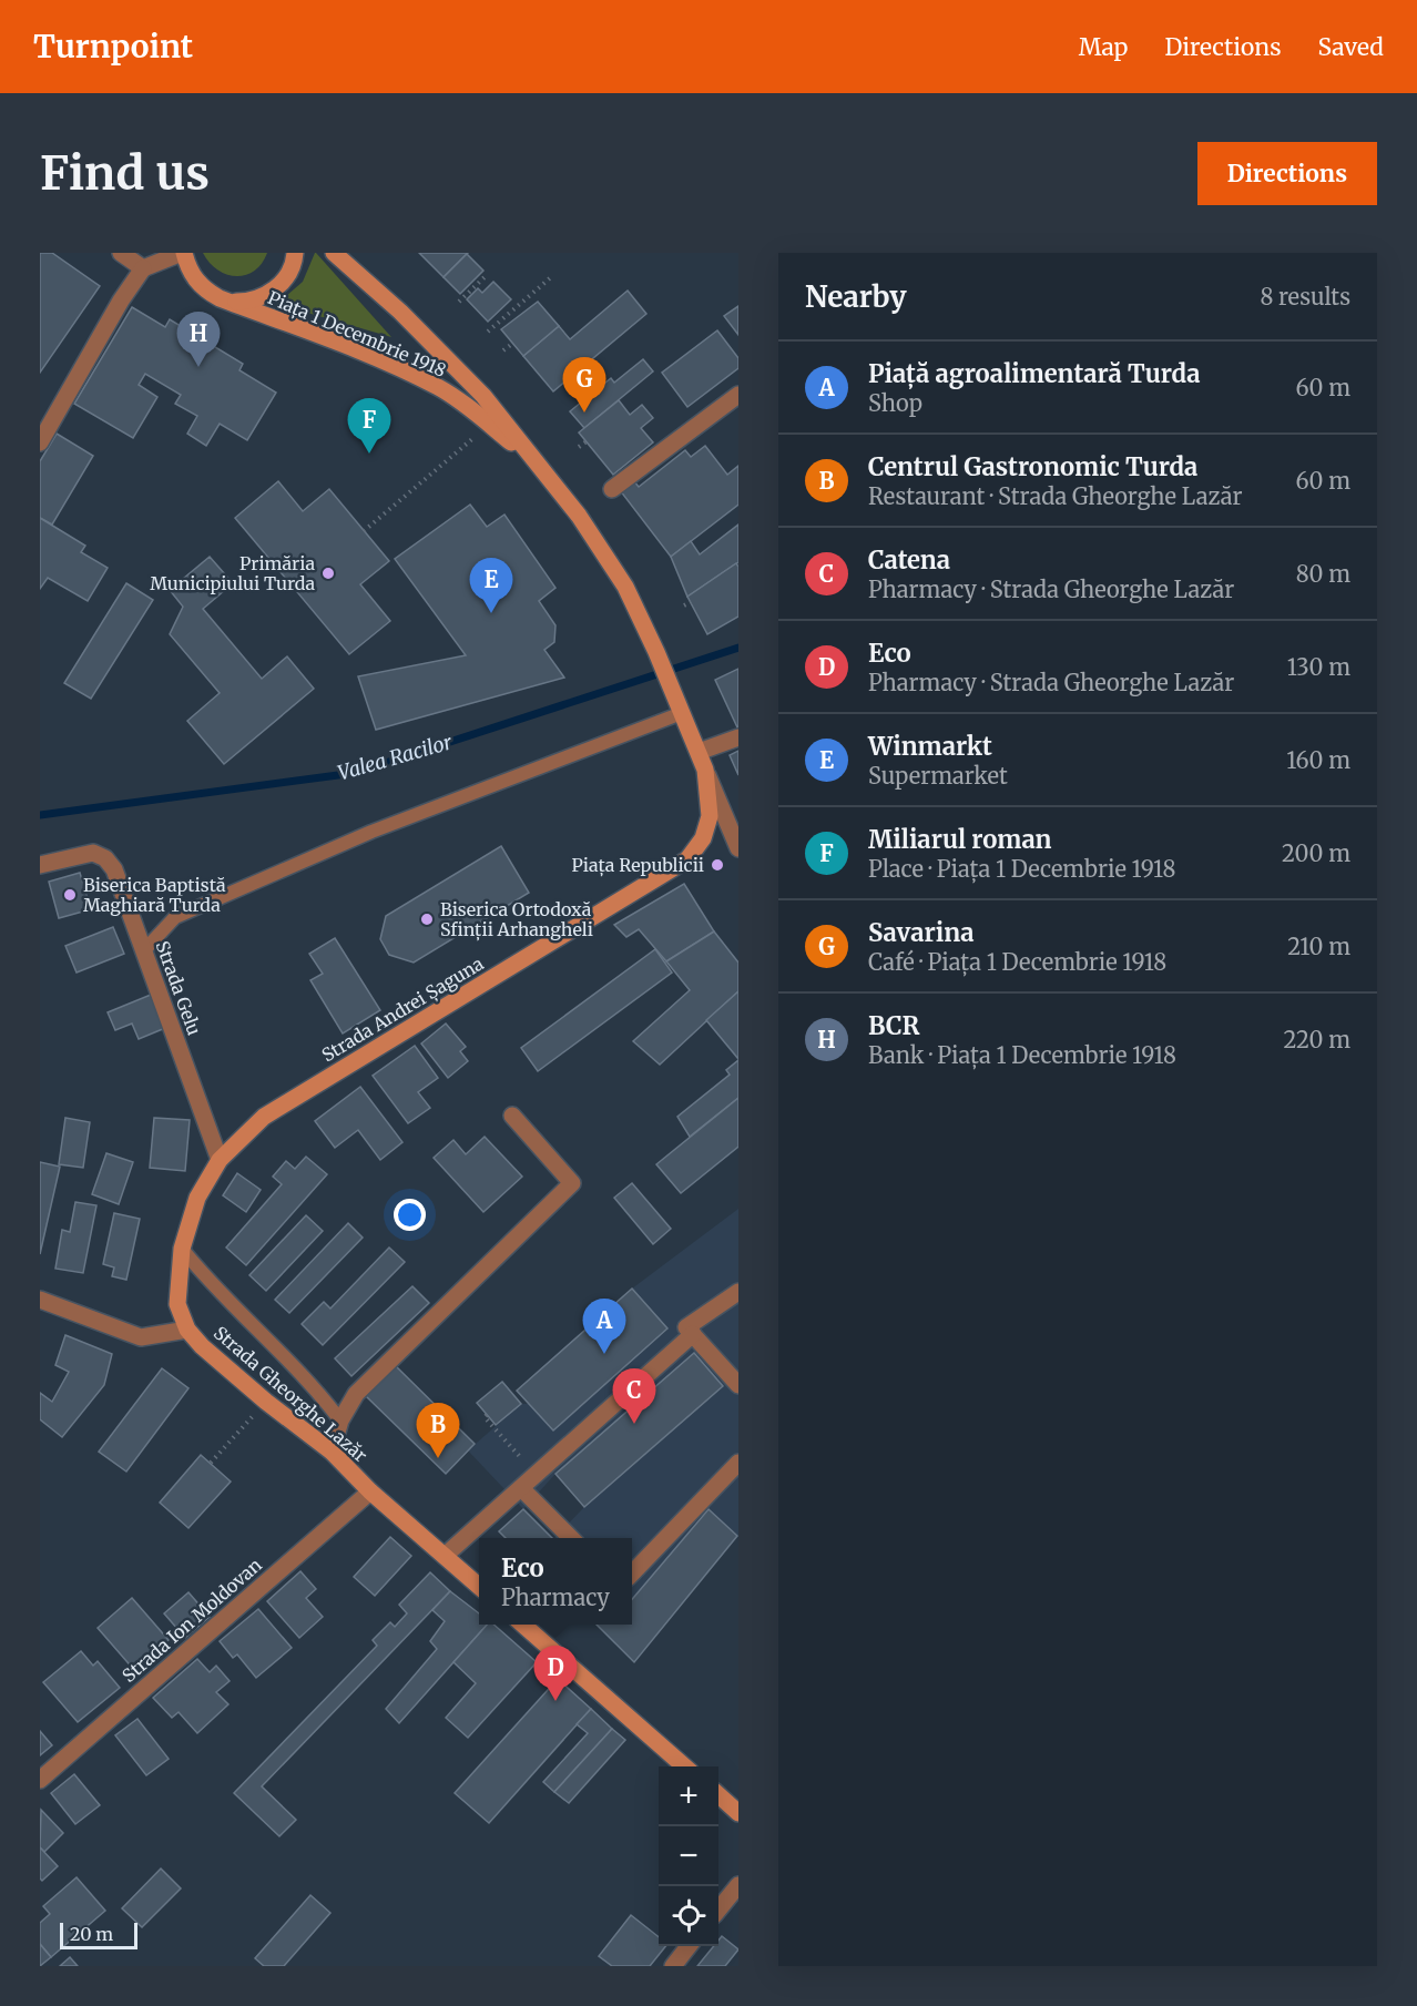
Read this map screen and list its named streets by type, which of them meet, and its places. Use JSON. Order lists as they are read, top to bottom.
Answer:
{
  "streets": {
    "main road": ["Piața 1 Decembrie 1918", "Strada Andrei Șaguna", "Strada Gheorghe Lazăr"],
    "street": ["Strada Gelu", "Strada Ion Moldovan"]
  },
  "crossings": [
    ["Piața 1 Decembrie 1918", "Strada Andrei Șaguna"],
    ["Strada Gelu", "Strada Andrei Șaguna"],
    ["Strada Andrei Șaguna", "Strada Gheorghe Lazăr"],
    ["Strada Gheorghe Lazăr", "Strada Ion Moldovan"]
  ],
  "water": ["Valea Racilor"],
  "places": [
    "Primăria Municipiului Turda",
    "Piața Republicii",
    "Biserica Baptistă Maghiară Turda",
    "Biserica Ortodoxă Sfinții Arhangheli"
  ],
  "scale_bar": "20 m",
  "page": {
    "header": "Turnpoint",
    "nav": ["Map", "Directions", "Saved"],
    "buttons": "Directions",
    "title": "Find us",
    "heading": ["Nearby", "8 results"],
    "pins": [
      "H",
      "G",
      "F",
      "E",
      "A",
      "C",
      "B",
      "D"
    ],
    "list": [
      {
        "mark": "A",
        "name": "Piață agroalimentară Turda",
        "note": "Shop",
        "value": "60 m"
      },
      {
        "mark": "B",
        "name": "Centrul Gastronomic Turda",
        "note": "Restaurant · Strada Gheorghe Lazăr",
        "value": "60 m"
      },
      {
        "mark": "C",
        "name": "Catena",
        "note": "Pharmacy · Strada Gheorghe Lazăr",
        "value": "80 m"
      },
      {
        "mark": "D",
        "name": "Eco",
        "note": "Pharmacy · Strada Gheorghe Lazăr",
        "value": "130 m"
      },
      {
        "mark": "E",
        "name": "Winmarkt",
        "note": "Supermarket",
        "value": "160 m"
      },
      {
        "mark": "F",
        "name": "Miliarul roman",
        "note": "Place · Piața 1 Decembrie 1918",
        "value": "200 m"
      },
      {
        "mark": "G",
        "name": "Savarina",
        "note": "Café · Piața 1 Decembrie 1918",
        "value": "210 m"
      },
      {
        "mark": "H",
        "name": "BCR",
        "note": "Bank · Piața 1 Decembrie 1918",
        "value": "220 m"
      }
    ],
    "popup": ["Eco", "Pharmacy"],
    "map_buttons": ["+", "−"],
    "scale": "20 m"
  }
}
